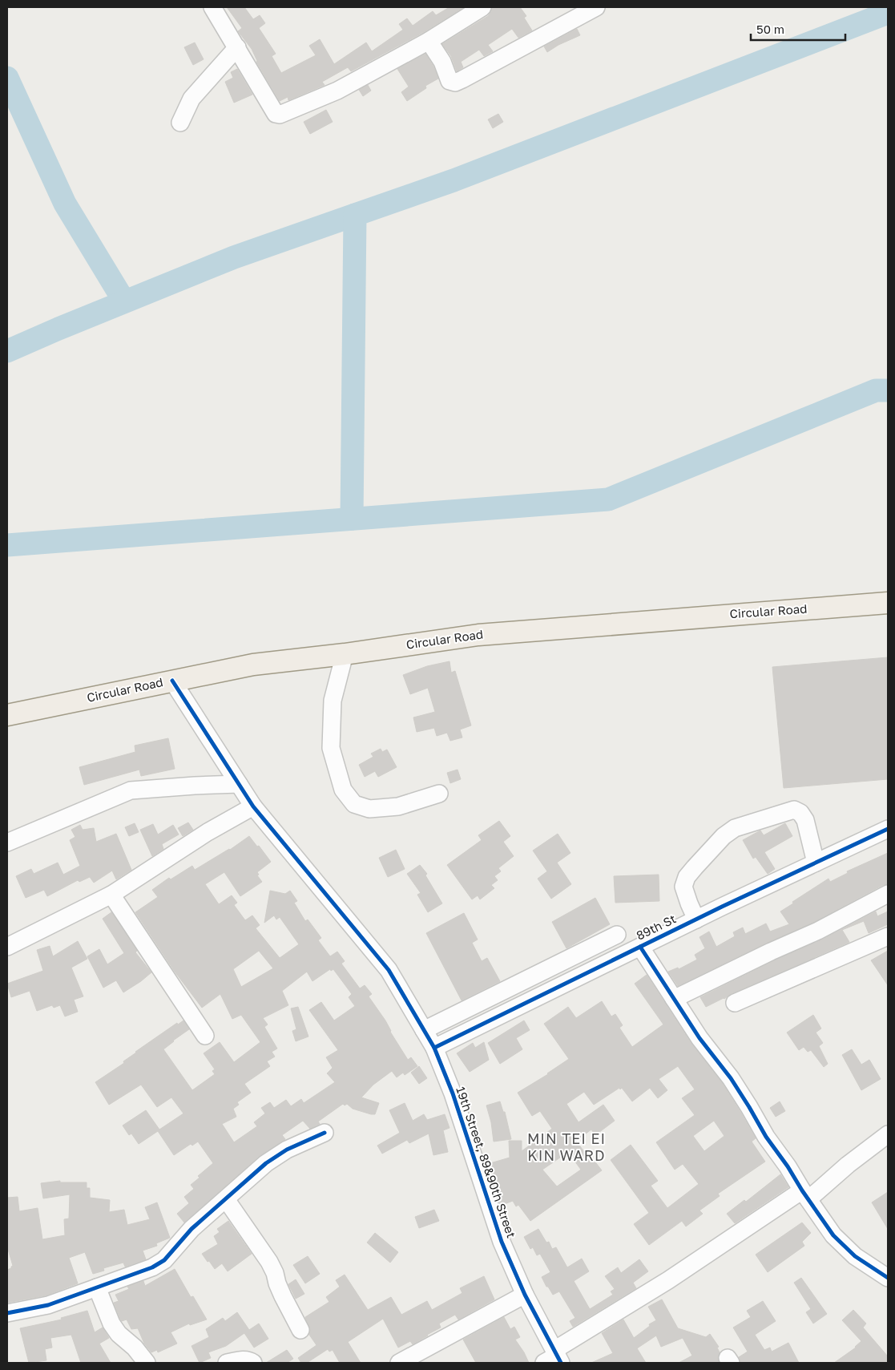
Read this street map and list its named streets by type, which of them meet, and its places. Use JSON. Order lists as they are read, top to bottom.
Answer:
{
  "streets": {
    "main road": ["Circular Road"],
    "street": ["89th St", "19th Street, 89&90th Street"]
  },
  "crossings": [
    ["Circular Road", "19th Street, 89&90th Street"],
    ["89th St", "19th Street, 89&90th Street"]
  ],
  "districts": ["MIN TEI EI KIN WARD"],
  "scale_bar": "50 m"
}
